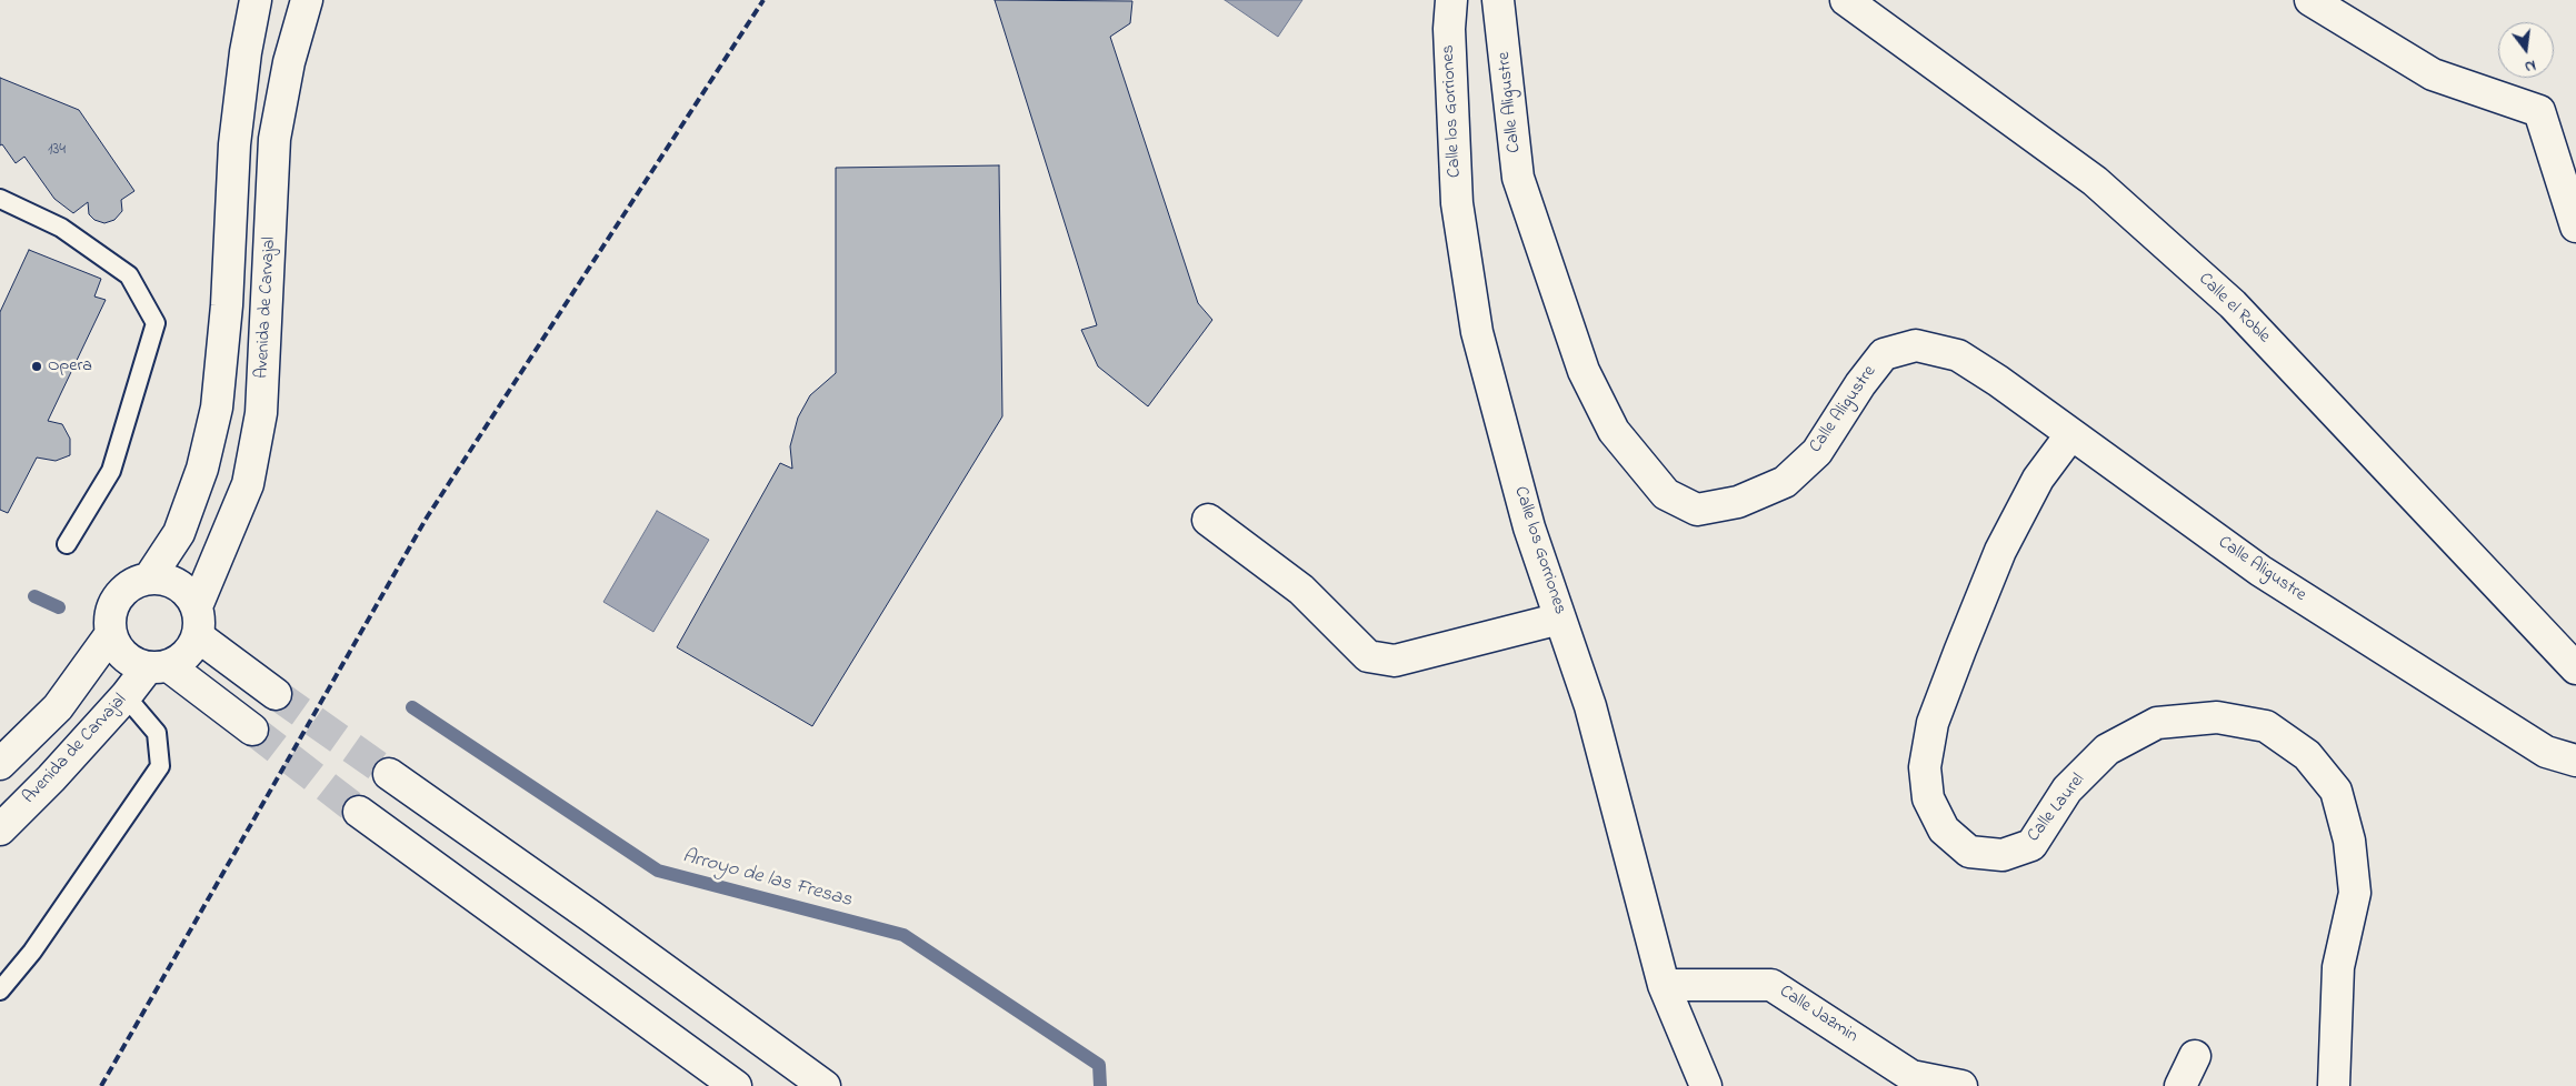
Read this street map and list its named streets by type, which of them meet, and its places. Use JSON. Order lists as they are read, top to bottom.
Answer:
{
  "streets": {
    "street": [
      "Calle Aligustre",
      "Calle los Gorriones",
      "Avenida de Carvajal",
      "Calle el Roble",
      "Calle Laurel",
      "Calle Jazmin"
    ]
  },
  "crossings": [
    ["Calle Aligustre", "Calle Laurel"],
    ["Calle los Gorriones", "Calle Jazmin"]
  ],
  "water": ["Arroyo de las Fresas"],
  "places": ["Opera"],
  "house_numbers": ["134"],
  "north": "bottom"
}
